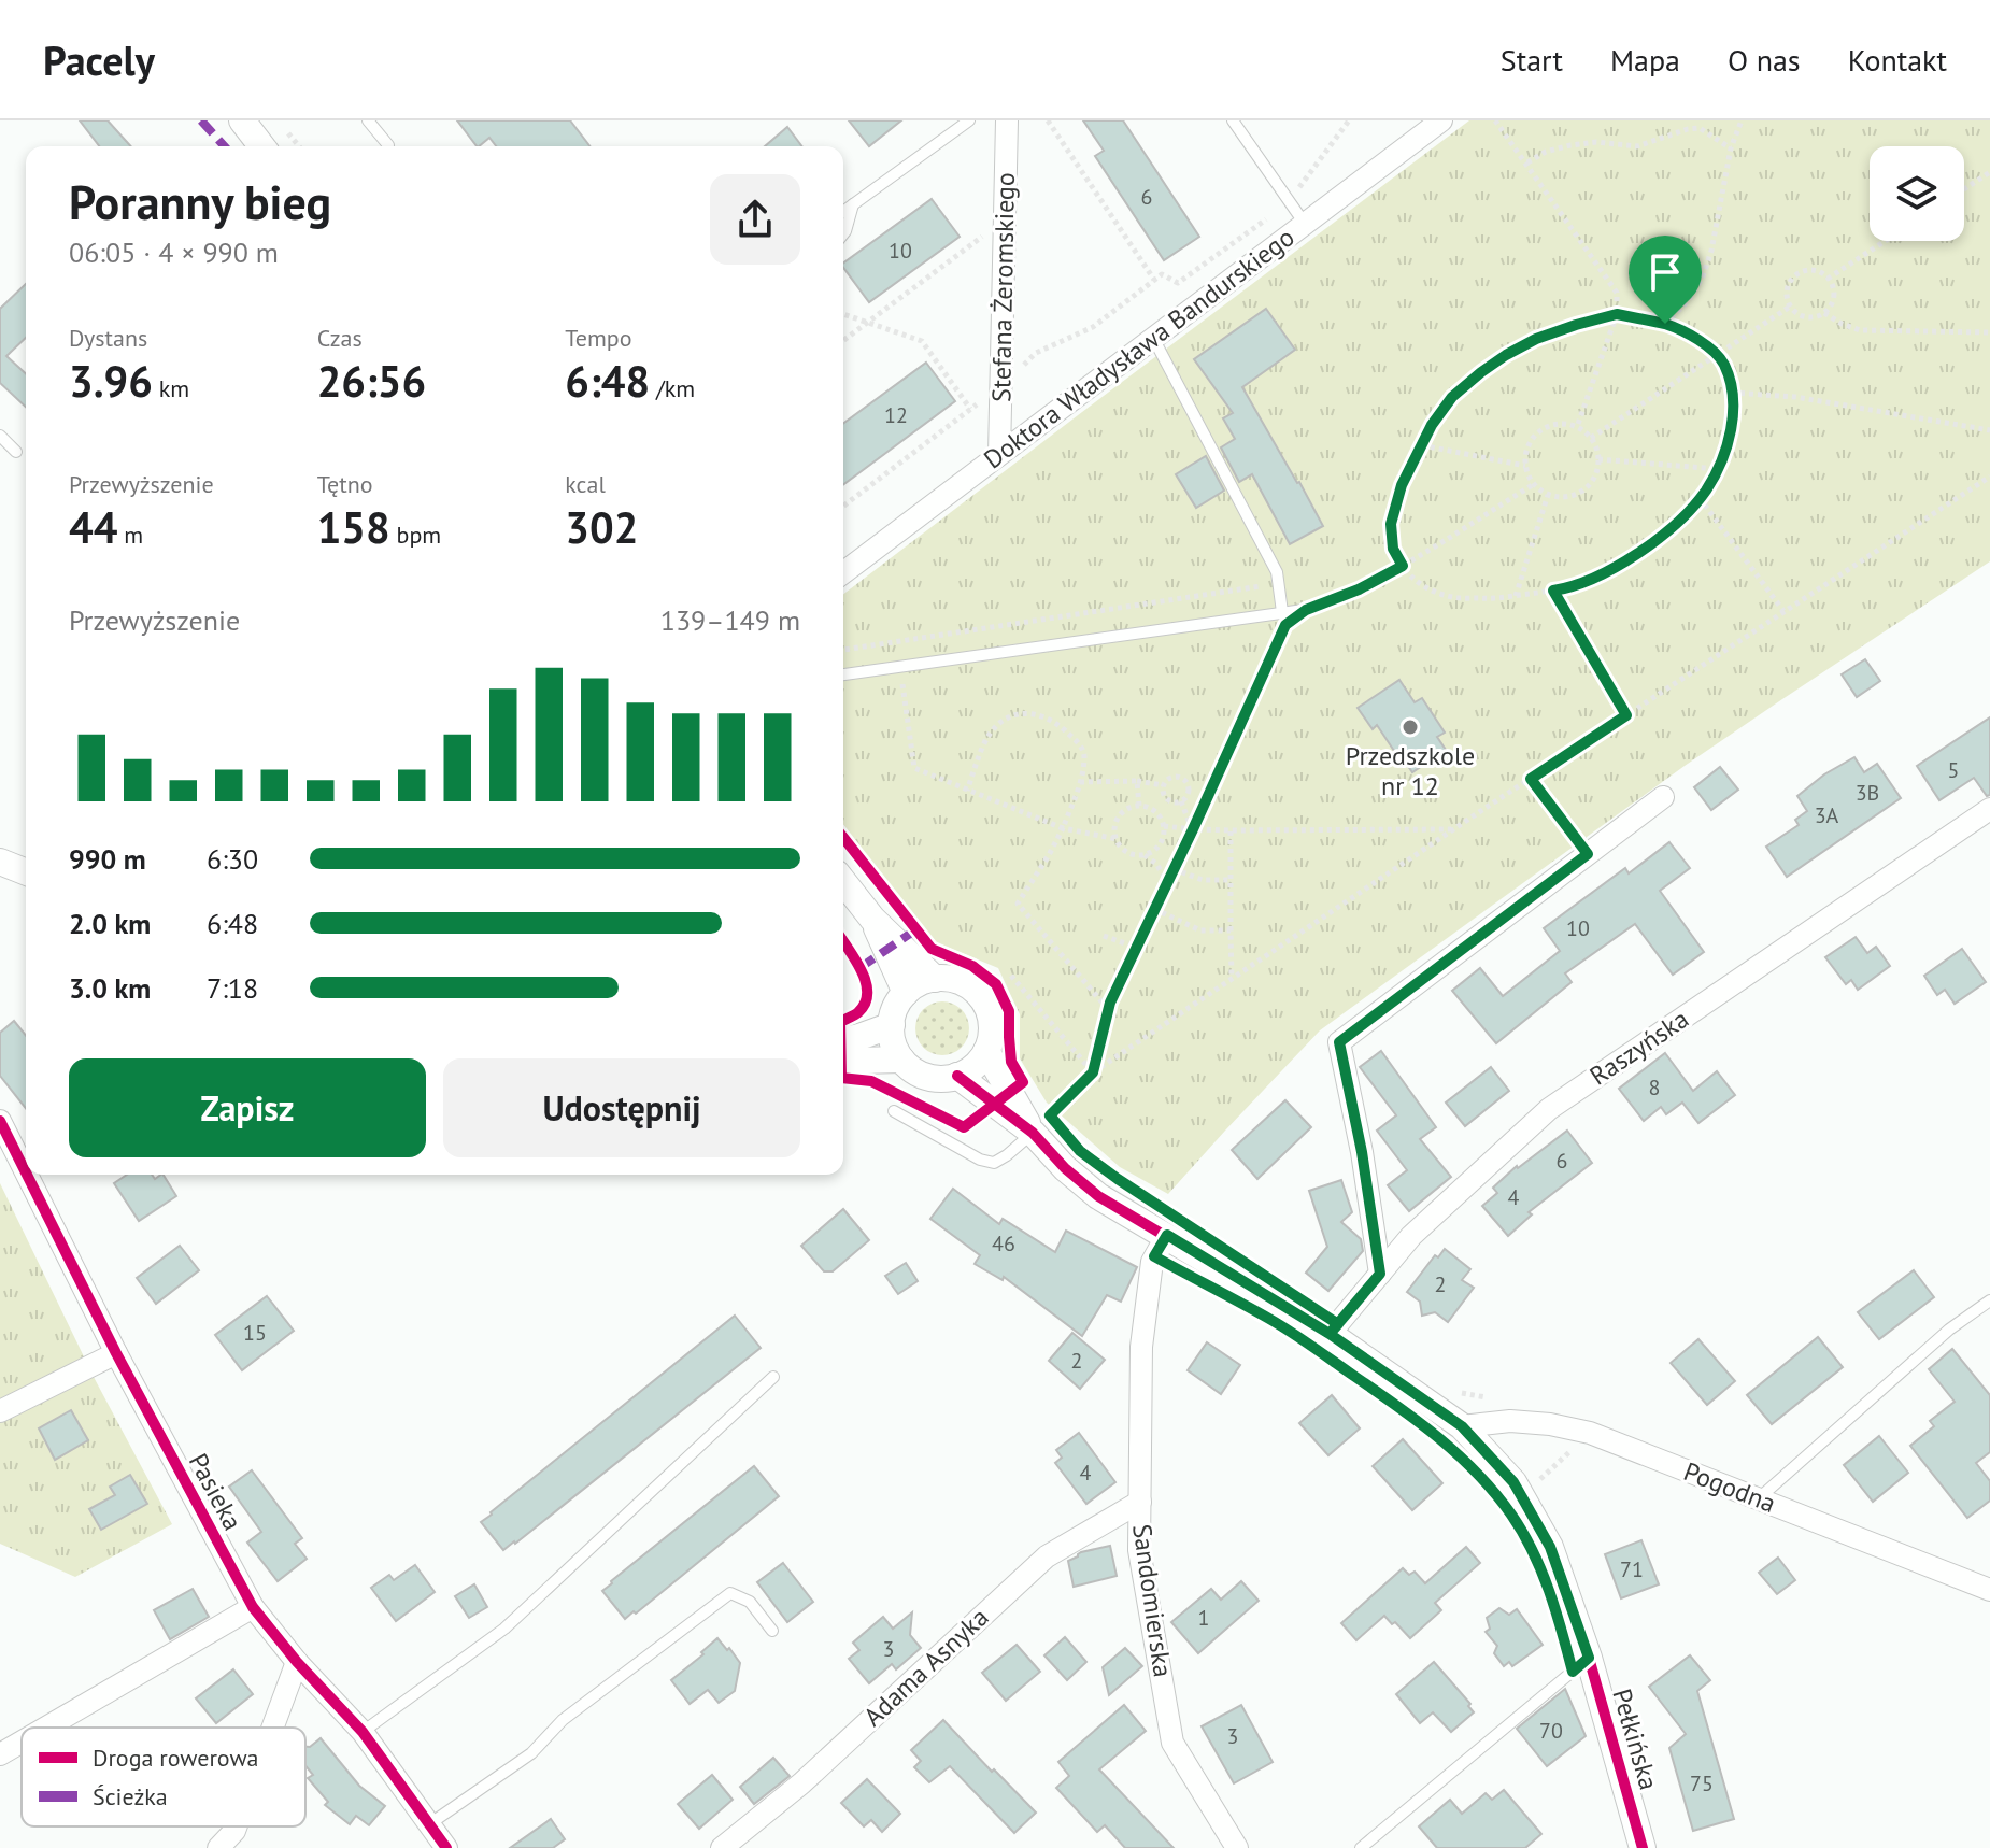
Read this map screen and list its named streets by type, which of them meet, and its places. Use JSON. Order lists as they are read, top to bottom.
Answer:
{
  "streets": {
    "street": [
      "Stefana Żeromskiego",
      "Doktora Władysława Bandurskiego",
      "Raszyńska",
      "Pogodna",
      "Pasieka",
      "Sandomierska",
      "Adama Asnyka",
      "Pełkińska"
    ]
  },
  "crossings": [
    ["Stefana Żeromskiego", "Doktora Władysława Bandurskiego"],
    ["Raszyńska", "Pełkińska"],
    ["Pogodna", "Pełkińska"],
    ["Sandomierska", "Adama Asnyka"],
    ["Sandomierska", "Pełkińska"]
  ],
  "places": ["Przedszkole nr 12"],
  "house_numbers": [
    "6",
    "10",
    "12",
    "5",
    "3B",
    "3A",
    "10",
    "8",
    "6",
    "4",
    "46",
    "2",
    "15",
    "2",
    "4",
    "71",
    "1",
    "3",
    "70",
    "3",
    "75"
  ],
  "legend": ["Droga rowerowa", "Ścieżka"],
  "page": {
    "header": "Pacely",
    "nav": [
      "Start",
      "Mapa",
      "O nas",
      "Kontakt"
    ],
    "heading": ["Poranny bieg", "06:05 · 4 × 990 m"],
    "stats": [
      ["Dystans", "3.96 km"],
      ["Czas", "26:56"],
      ["Tempo", "6:48 /km"],
      ["Przewyższenie", "44 m"],
      ["Tętno", "158 bpm"],
      ["kcal", "302"]
    ],
    "chart": ["Przewyższenie", "139–149 m"],
    "list": [
      {
        "name": "990 m",
        "note": "6:30"
      },
      {
        "name": "2.0 km",
        "note": "6:48"
      },
      {
        "name": "3.0 km",
        "note": "7:18"
      }
    ],
    "buttons": ["Zapisz", "Udostępnij"]
  }
}
